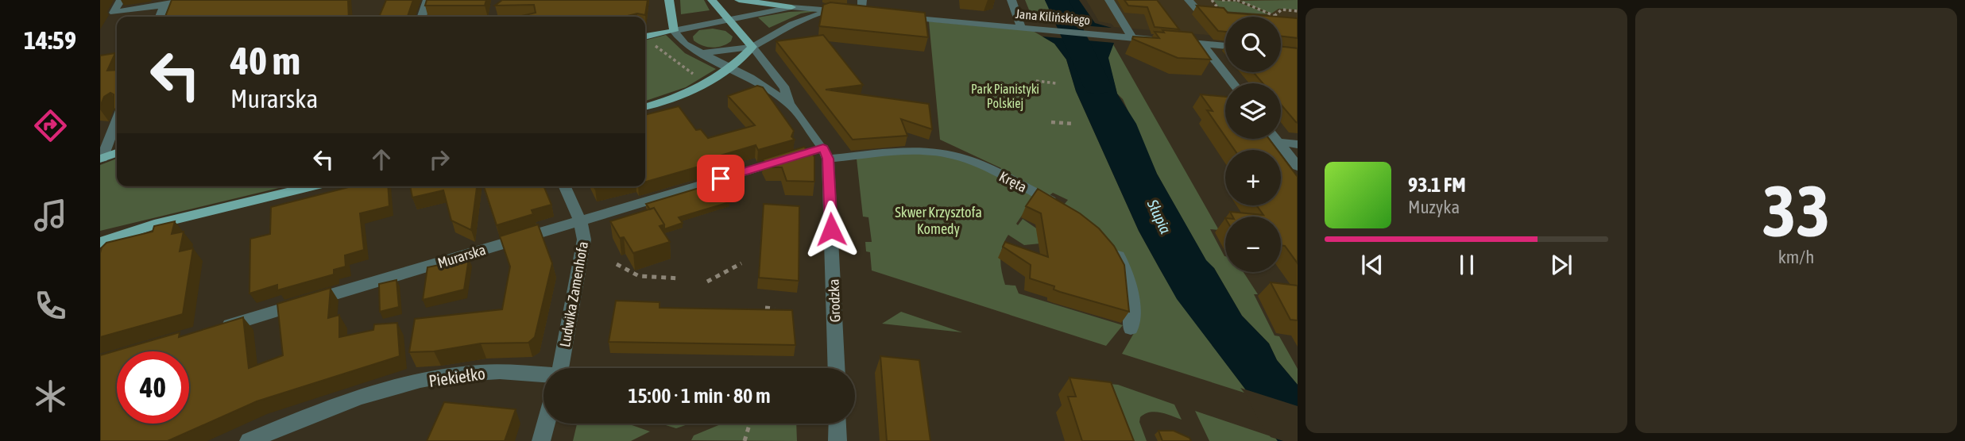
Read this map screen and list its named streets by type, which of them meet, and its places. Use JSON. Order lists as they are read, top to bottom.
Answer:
{
  "streets": {
    "street": [
      "Jana Kilińskiego",
      "Kręta",
      "Murarska",
      "Ludwika Zamenhofa",
      "Grodzka",
      "Piekiełko"
    ]
  },
  "crossings": [
    ["Kręta", "Murarska"],
    ["Kręta", "Grodzka"],
    ["Murarska", "Ludwika Zamenhofa"],
    ["Murarska", "Grodzka"]
  ],
  "water": ["Słupia"],
  "parks": ["Park Pianistyki Polskiej", "Skwer Krzysztofa Komedy"],
  "page": {
    "tabs": "14:59",
    "tile": ["33", "km/h"],
    "map_buttons": ["+", "−"],
    "turn": ["40 m", "Murarska"],
    "song": ["93.1 FM", "Muzyka"],
    "limit": "40",
    "trip": "15:00 · 1 min · 80 m"
  }
}
